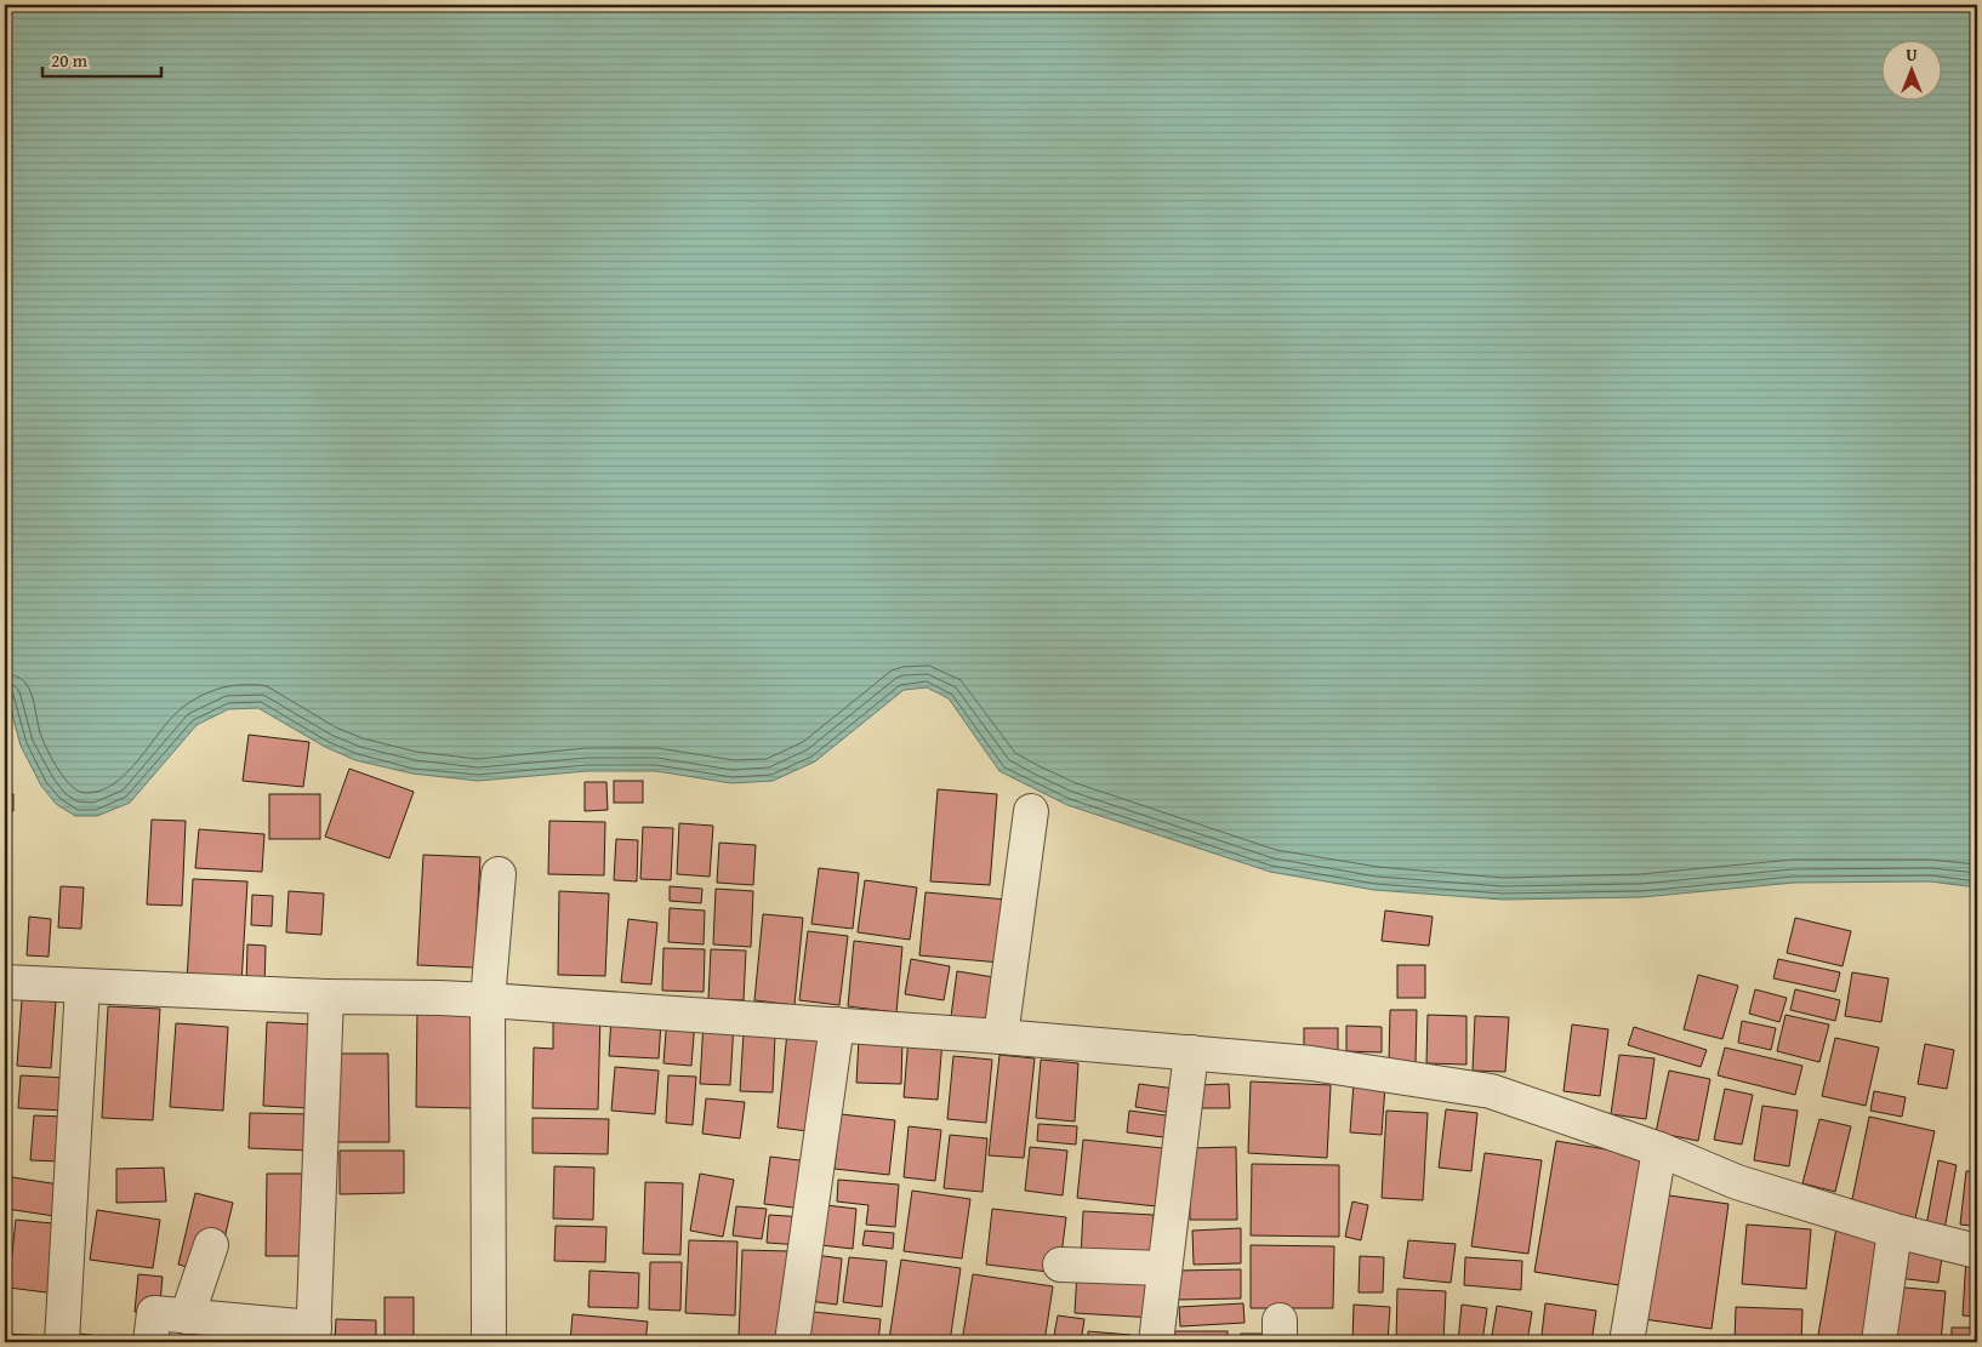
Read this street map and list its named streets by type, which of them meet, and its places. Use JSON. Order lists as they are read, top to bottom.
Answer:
{
  "scale_bar": "20 m",
  "north": "top"
}
